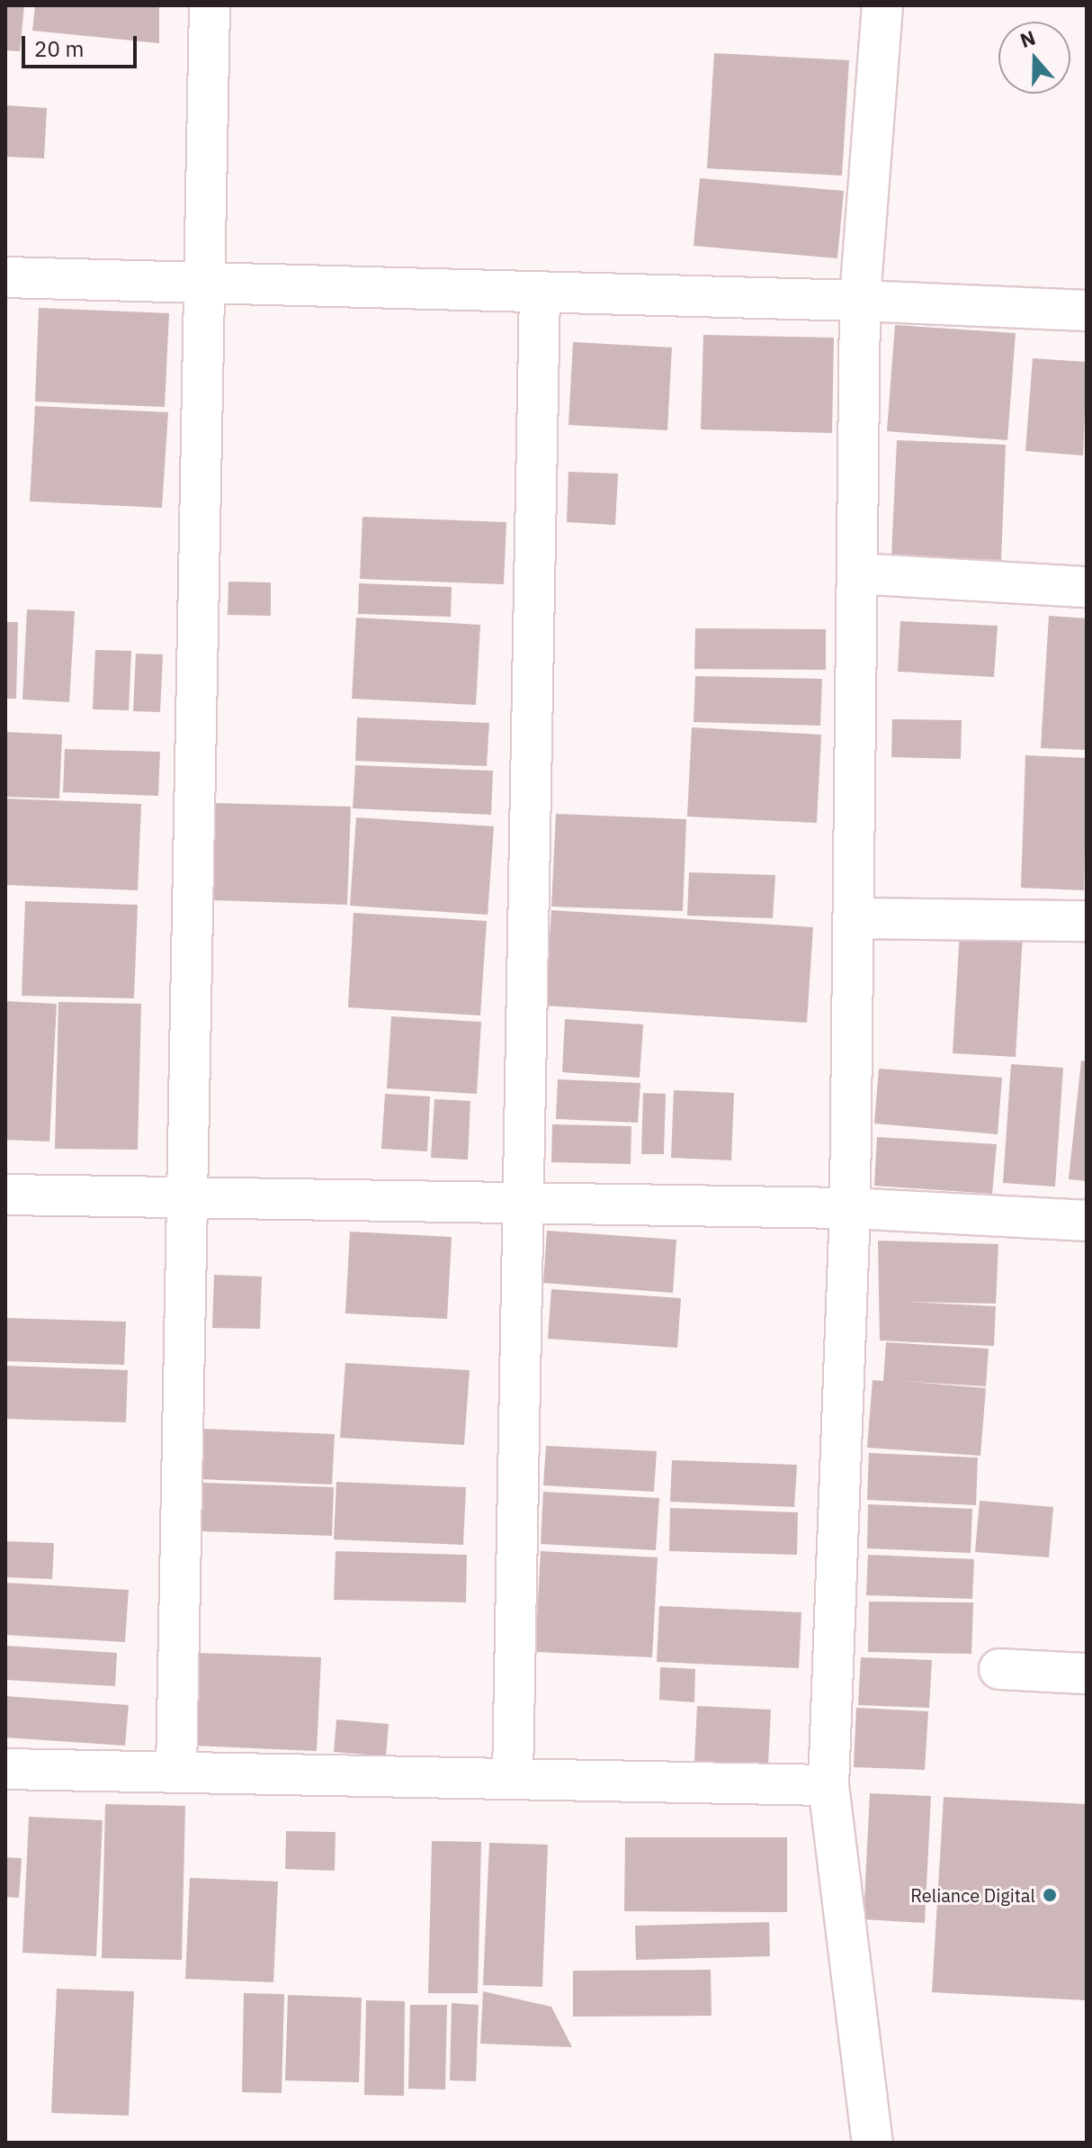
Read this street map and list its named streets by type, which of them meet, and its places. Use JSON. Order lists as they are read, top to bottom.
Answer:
{
  "places": ["Reliance Digital"],
  "scale_bar": "20 m",
  "north": "top"
}
